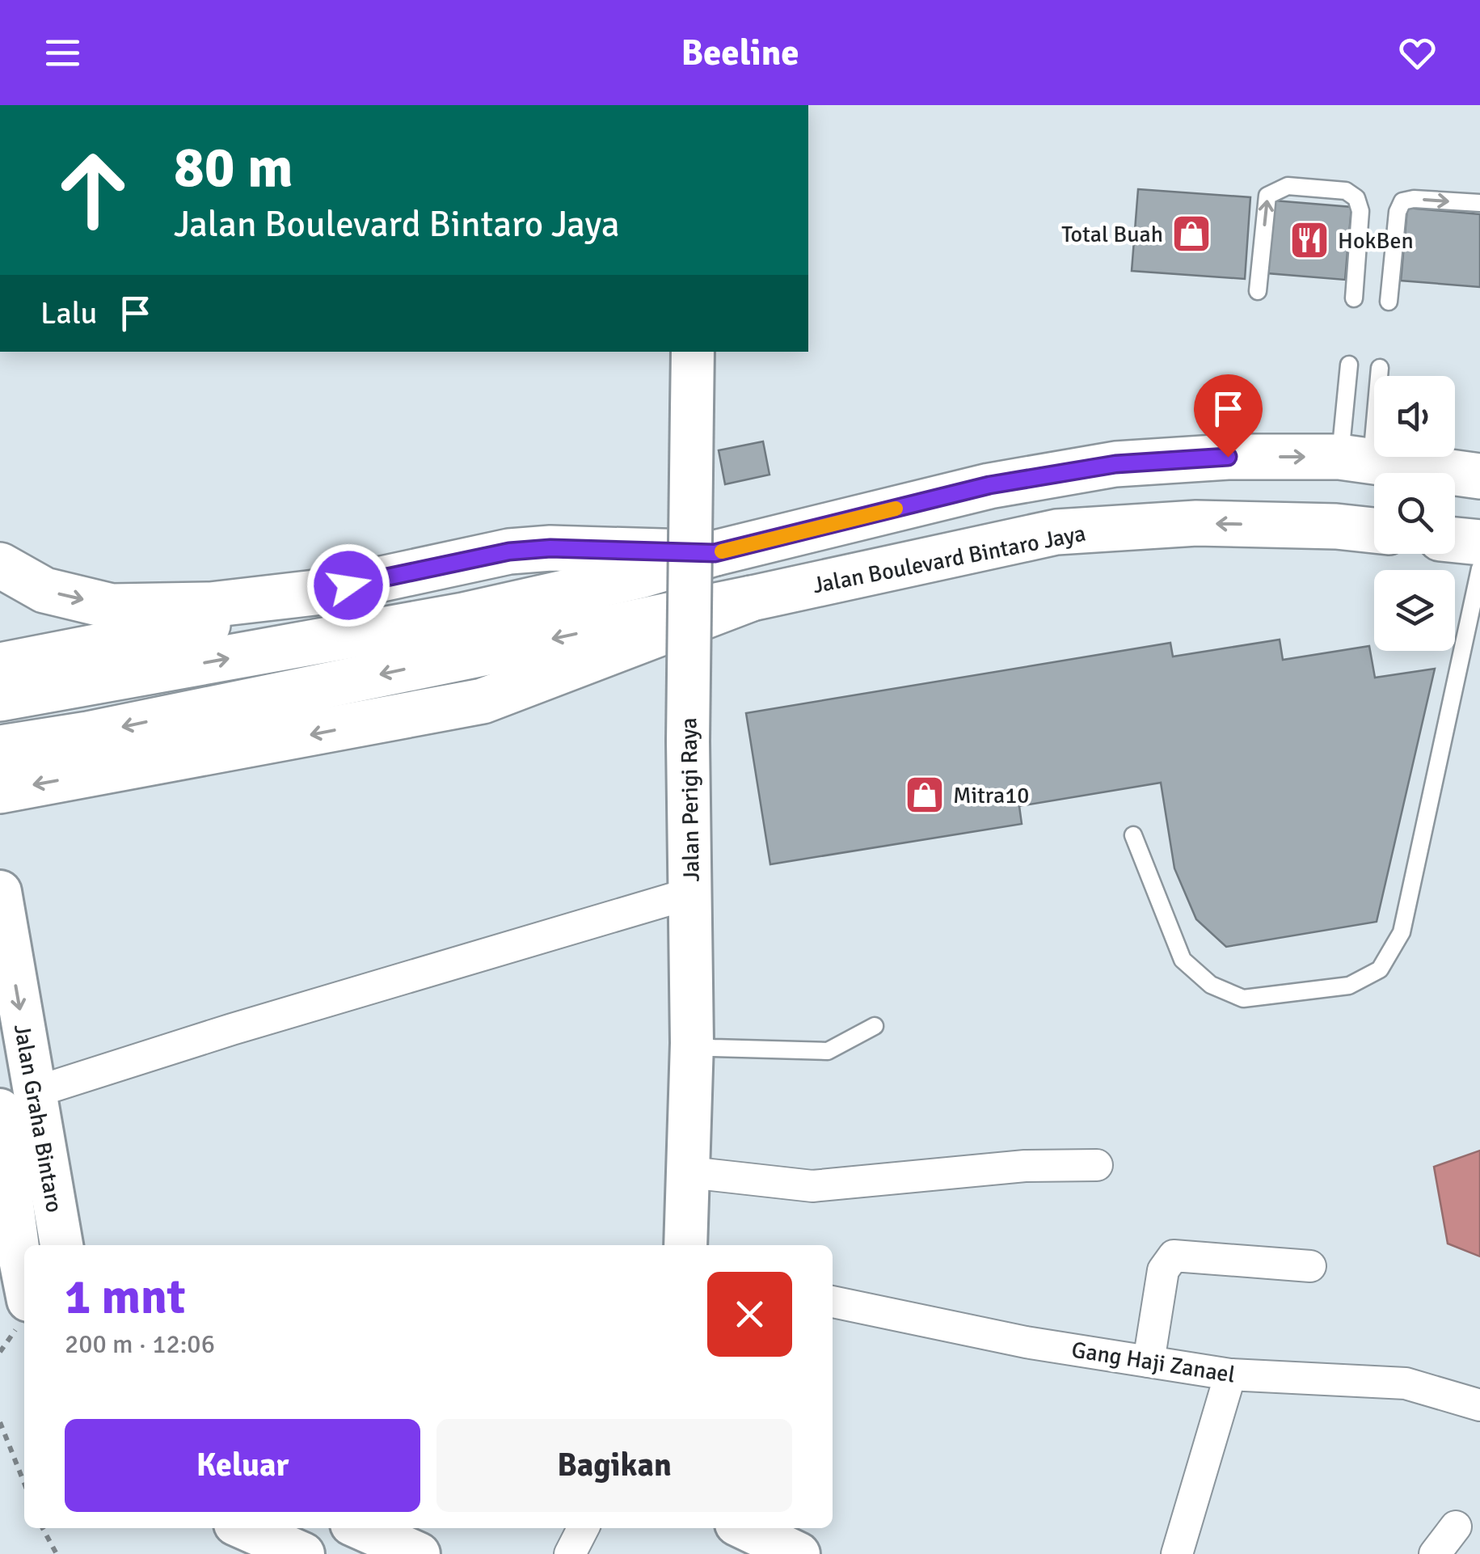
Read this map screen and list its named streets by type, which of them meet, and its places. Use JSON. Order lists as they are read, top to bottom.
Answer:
{
  "streets": {
    "main road": ["Jalan Boulevard Bintaro Jaya"],
    "street": ["Jalan Perigi Raya", "Jalan Graha Bintaro", "Gang Haji Zanael"]
  },
  "one_way": ["Jalan Graha Bintaro"],
  "places": {
    "shop": ["Total Buah", "Mitra10"],
    "restaurant": ["HokBen"]
  },
  "page": {
    "header": "Beeline",
    "turn": ["80 m", "Jalan Boulevard Bintaro Jaya"],
    "then": "Lalu",
    "heading": ["1 mnt", "200 m · 12:06"],
    "buttons": ["Keluar", "Bagikan"]
  }
}
